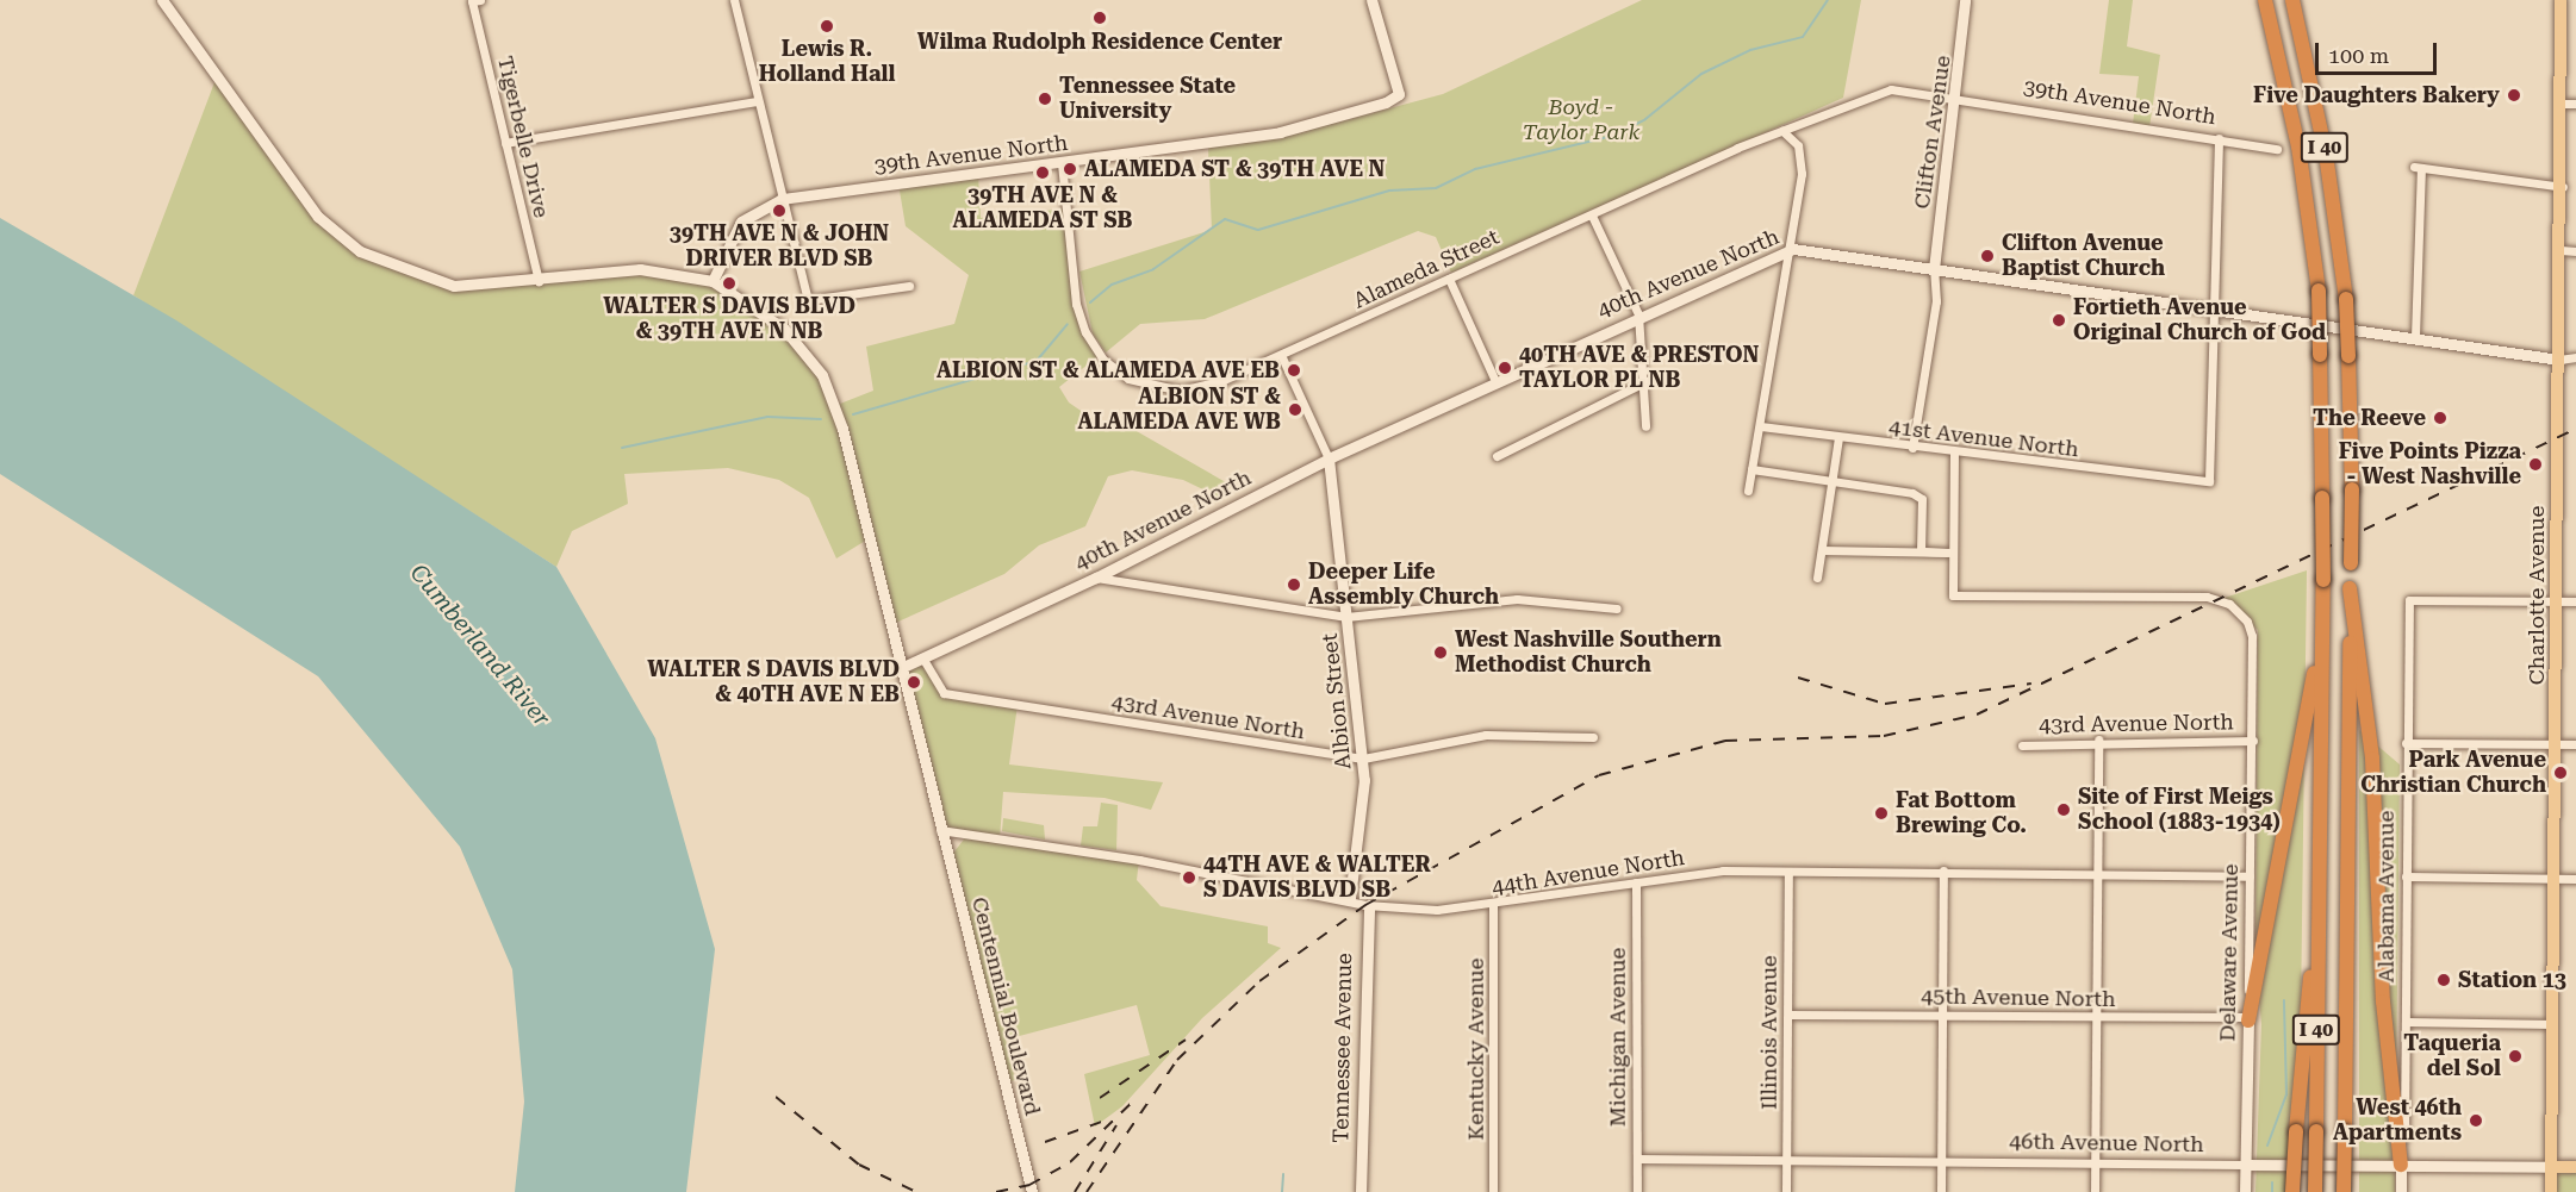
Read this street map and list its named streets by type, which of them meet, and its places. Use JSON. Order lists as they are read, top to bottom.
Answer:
{
  "streets": {
    "highway": ["I 40"],
    "main road": ["Charlotte Avenue", "46th Avenue North"],
    "street": [
      "39th Avenue North",
      "Clifton Avenue",
      "Tigerbelle Drive",
      "Alameda Street",
      "40th Avenue North",
      "41st Avenue North",
      "Albion Street",
      "43rd Avenue North",
      "44th Avenue North",
      "Alabama Avenue",
      "Delaware Avenue",
      "45th Avenue North",
      "Centennial Boulevard",
      "Illinois Avenue",
      "Michigan Avenue",
      "Tennessee Avenue",
      "Kentucky Avenue"
    ]
  },
  "crossings": [
    ["39th Avenue North", "Clifton Avenue"],
    ["39th Avenue North", "Alameda Street"],
    ["39th Avenue North", "Centennial Boulevard"],
    ["Clifton Avenue", "Alameda Street"],
    ["Clifton Avenue", "40th Avenue North"],
    ["40th Avenue North", "41st Avenue North"],
    ["40th Avenue North", "Charlotte Avenue"],
    ["40th Avenue North", "Albion Street"],
    ["40th Avenue North", "43rd Avenue North"],
    ["40th Avenue North", "Centennial Boulevard"],
    ["Charlotte Avenue", "Alabama Avenue"],
    ["Charlotte Avenue", "46th Avenue North"],
    ["Albion Street", "43rd Avenue North"],
    ["Albion Street", "44th Avenue North"],
    ["43rd Avenue North", "Delaware Avenue"],
    ["44th Avenue North", "Delaware Avenue"],
    ["44th Avenue North", "Centennial Boulevard"],
    ["44th Avenue North", "Illinois Avenue"],
    ["44th Avenue North", "Michigan Avenue"],
    ["44th Avenue North", "Tennessee Avenue"],
    ["44th Avenue North", "Kentucky Avenue"],
    ["Alabama Avenue", "46th Avenue North"],
    ["Delaware Avenue", "45th Avenue North"],
    ["Delaware Avenue", "46th Avenue North"],
    ["45th Avenue North", "Illinois Avenue"],
    ["Illinois Avenue", "46th Avenue North"],
    ["Michigan Avenue", "46th Avenue North"]
  ],
  "water": ["Cumberland River"],
  "parks": ["Boyd - Taylor Park"],
  "places": [
    "Wilma Rudolph Residence Center",
    "Lewis R. Holland Hall",
    "Five Daughters Bakery",
    "Tennessee State University",
    "ALAMEDA ST & 39TH AVE N",
    "39TH AVE N & ALAMEDA ST SB",
    "39TH AVE N & JOHN DRIVER BLVD SB",
    "Clifton Avenue Baptist Church",
    "WALTER S DAVIS BLVD & 39TH AVE N NB",
    "Fortieth Avenue Original Church of God",
    "40TH AVE & PRESTON TAYLOR PL NB",
    "ALBION ST & ALAMEDA AVE EB",
    "ALBION ST & ALAMEDA AVE WB",
    "The Reeve",
    "Five Points Pizza - West Nashville",
    "Deeper Life Assembly Church",
    "West Nashville Southern Methodist Church",
    "WALTER S DAVIS BLVD & 40TH AVE N EB",
    "Park Avenue Christian Church",
    "Site of First Meigs School (1883-1934)",
    "Fat Bottom Brewing Co.",
    "44TH AVE & WALTER S DAVIS BLVD SB",
    "Station 13",
    "Taqueria del Sol",
    "West 46th Apartments"
  ],
  "scale_bar": "100 m"
}
